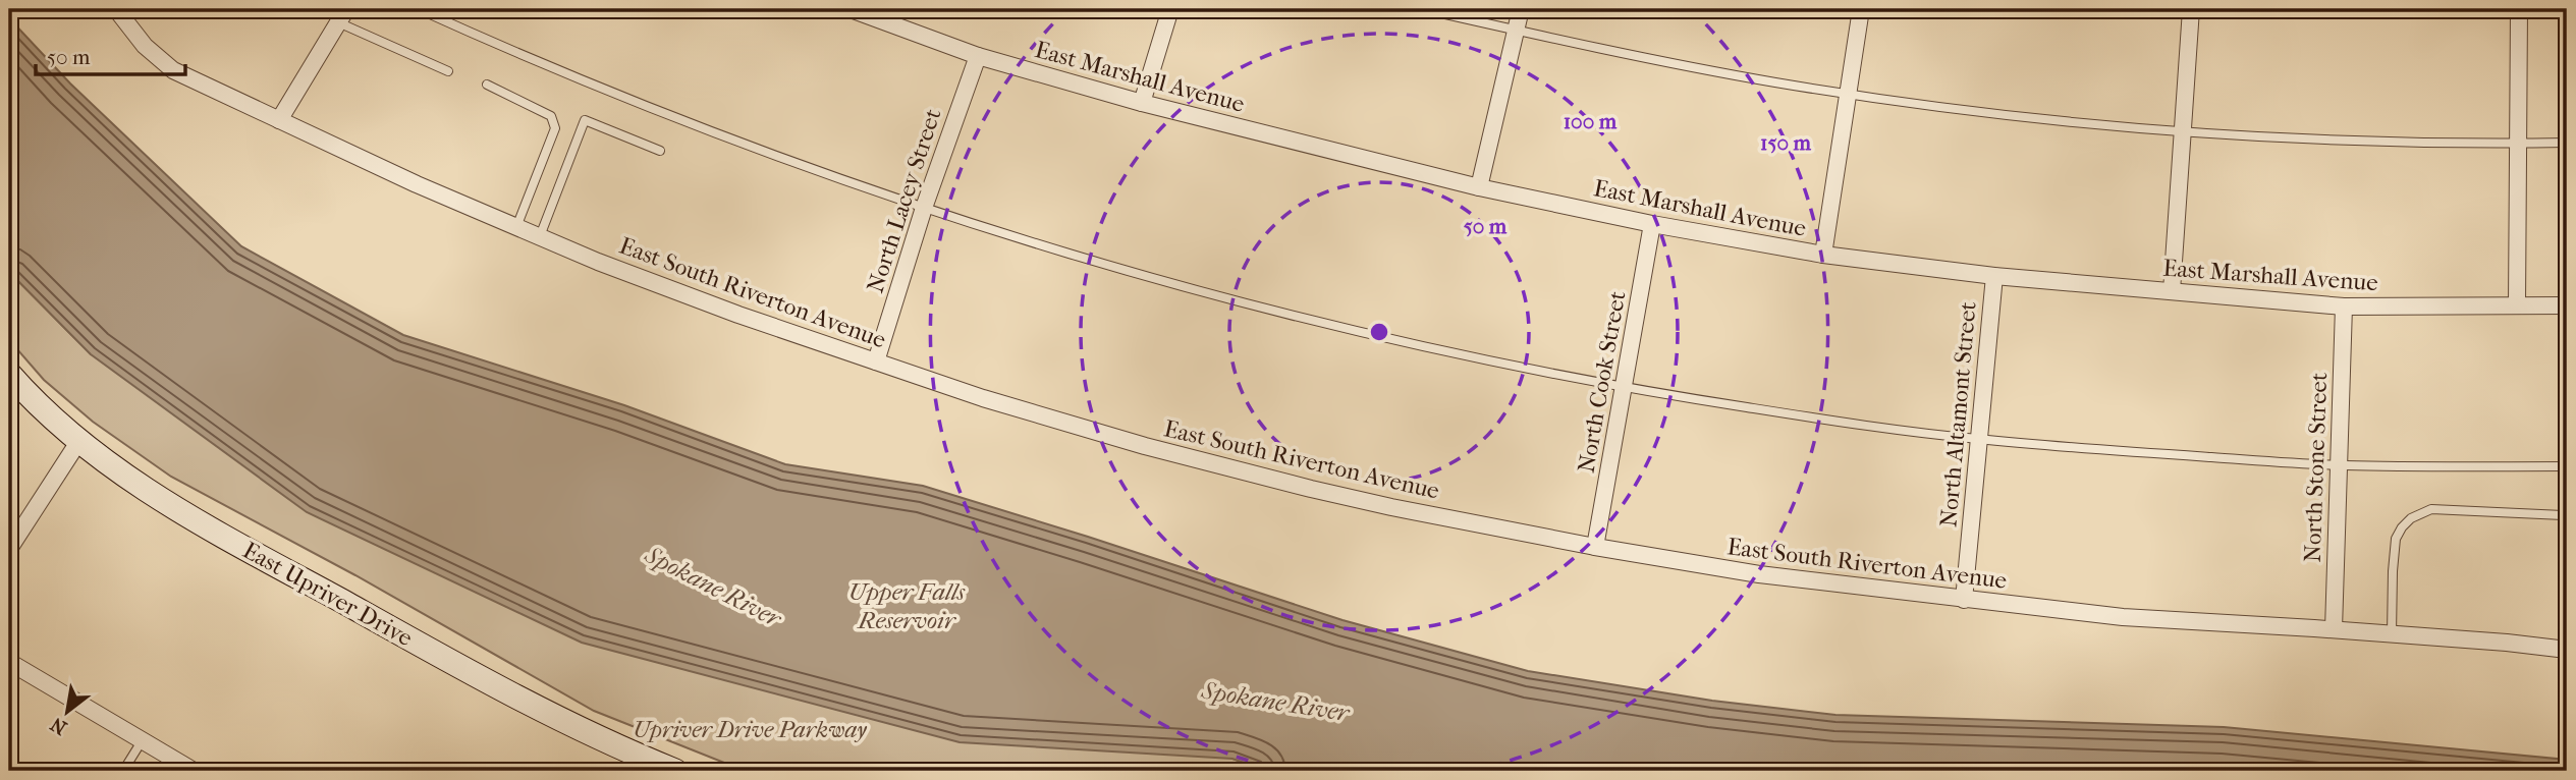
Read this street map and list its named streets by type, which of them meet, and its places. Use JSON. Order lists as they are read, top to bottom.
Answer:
{
  "streets": {
    "street": [
      "East Marshall Avenue",
      "North Lacey Street",
      "East South Riverton Avenue",
      "North Cook Street",
      "North Altamont Street",
      "North Stone Street",
      "East Upriver Drive"
    ]
  },
  "crossings": [
    ["East Marshall Avenue", "North Lacey Street"],
    ["East Marshall Avenue", "North Cook Street"],
    ["East Marshall Avenue", "North Altamont Street"],
    ["East Marshall Avenue", "North Stone Street"],
    ["North Lacey Street", "East South Riverton Avenue"],
    ["East South Riverton Avenue", "North Cook Street"],
    ["East South Riverton Avenue", "North Altamont Street"],
    ["East South Riverton Avenue", "North Stone Street"]
  ],
  "water": ["Spokane River", "Upper Falls Reservoir"],
  "parks": ["Upriver Drive Parkway"],
  "scale_bar": "50 m",
  "north": "bottom left",
  "rings": ["100 m", "150 m", "50 m"]
}
